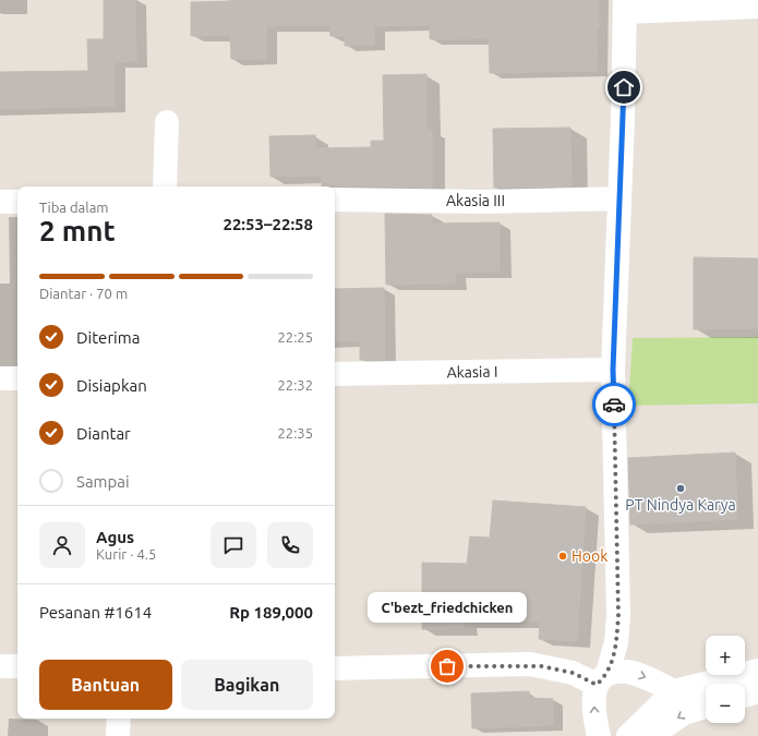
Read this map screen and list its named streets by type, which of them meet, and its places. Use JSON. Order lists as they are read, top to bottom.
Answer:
{
  "streets": {
    "street": ["Akasia III", "Akasia I"]
  },
  "places": ["PT Nindya Karya", "Hook", "C'bezt_friedchicken"],
  "page": {
    "heading": ["2 mnt", "Tiba dalam", "22:53–22:58"],
    "panel": [
      "Agus",
      "Kurir · 4.5",
      "Pesanan #1614",
      "Rp 189,000"
    ],
    "bar": "Diantar · 70 m",
    "list": [
      ["Diterima", "22:25"],
      ["Disiapkan", "22:32"],
      ["Diantar", "22:35"],
      "Sampai"
    ],
    "bubble": "C'bezt_friedchicken",
    "map_buttons": ["+", "−"],
    "buttons": ["Bantuan", "Bagikan"]
  }
}
